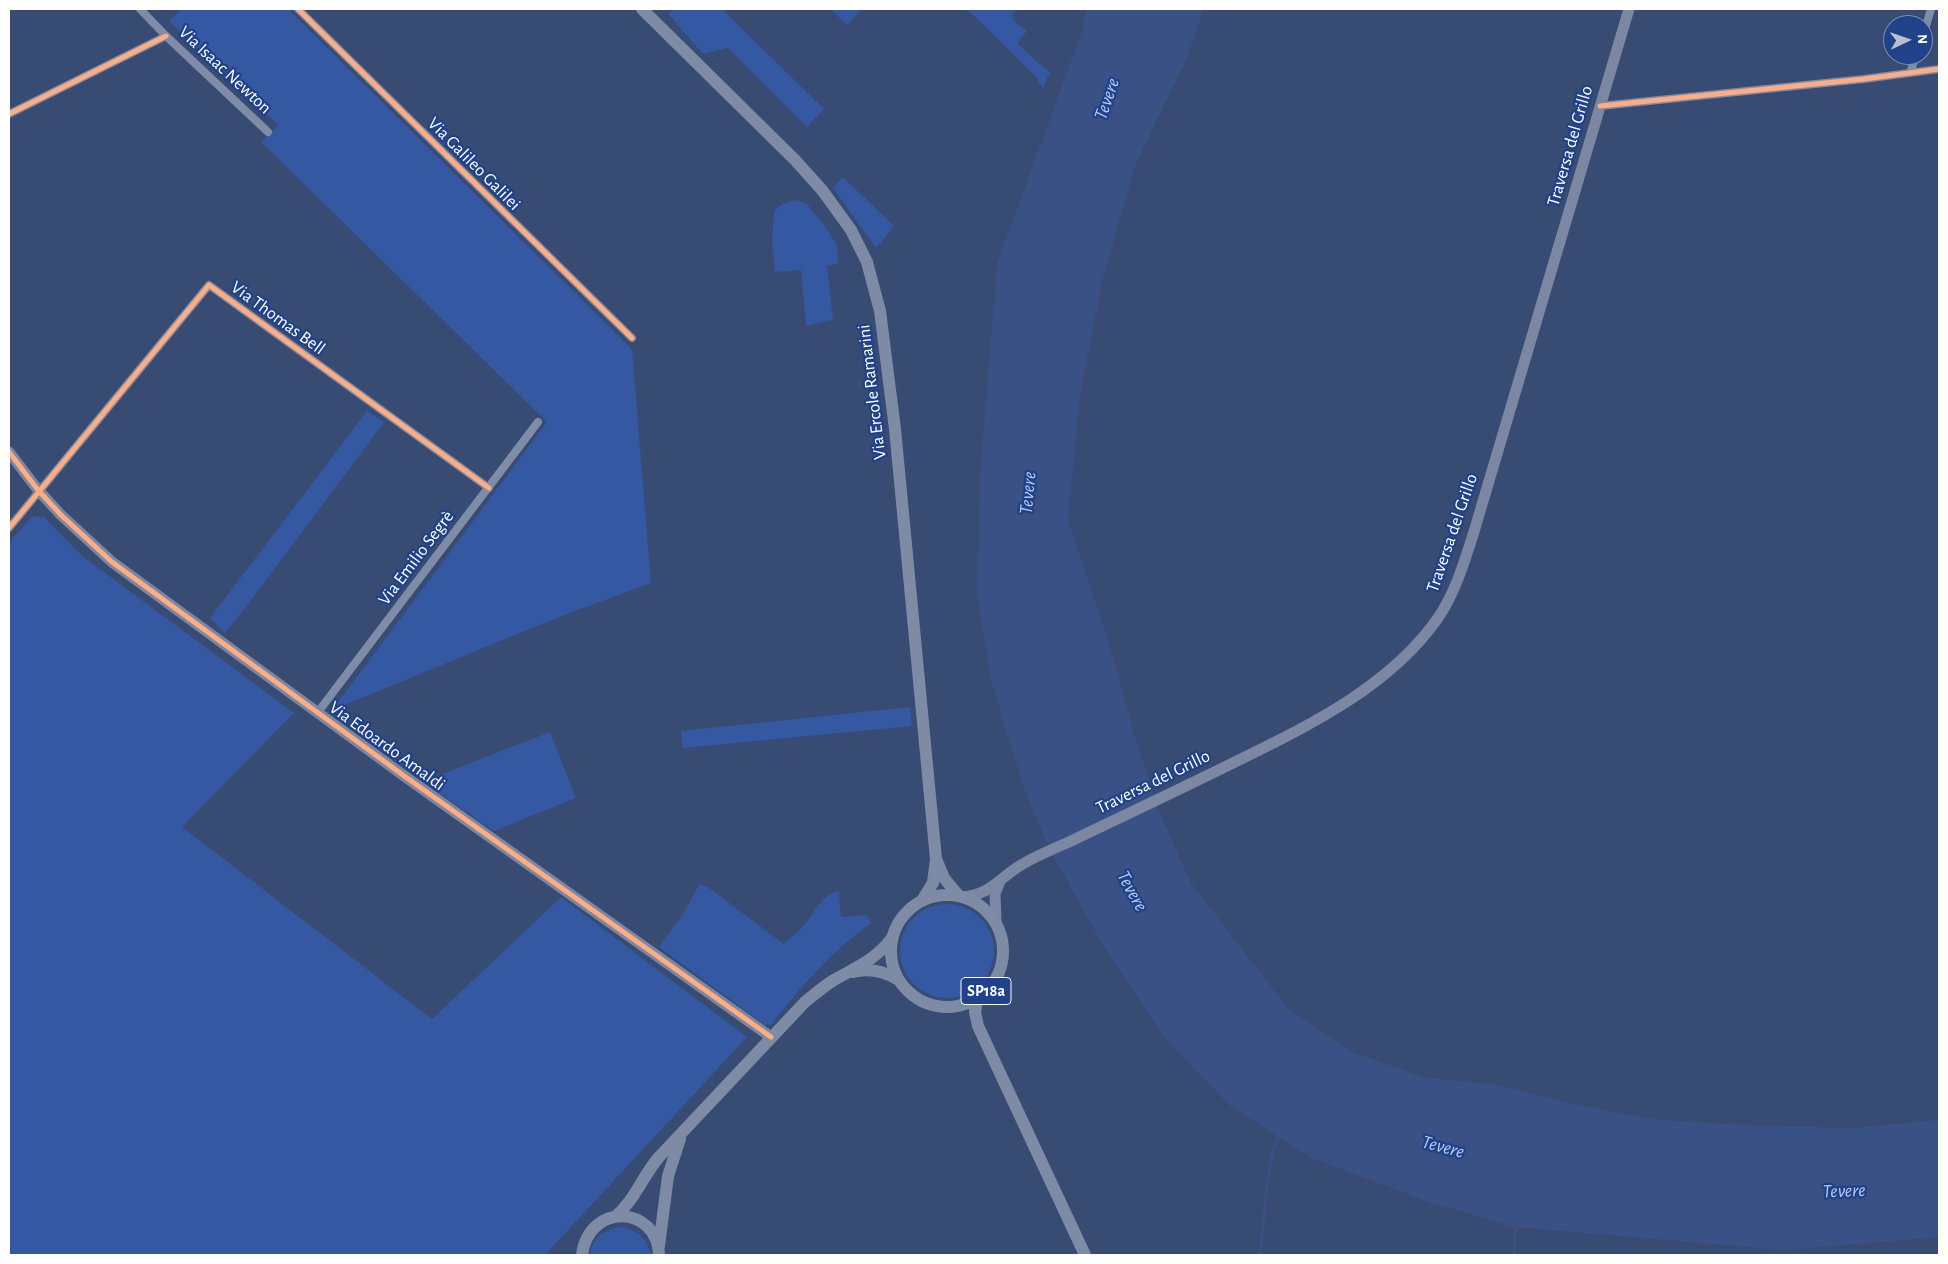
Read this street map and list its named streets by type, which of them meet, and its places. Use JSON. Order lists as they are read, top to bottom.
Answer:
{
  "streets": {
    "main road": [
      "Traversa del Grillo",
      "Via Ercole Ramarini",
      "Via Edoardo Amaldi",
      "SP18a"
    ],
    "street": [
      "Via Isaac Newton",
      "Via Galileo Galilei",
      "Via Thomas Bell",
      "Via Emilio Segrè"
    ]
  },
  "crossings": [
    ["Traversa del Grillo", "Via Ercole Ramarini"],
    ["Traversa del Grillo", "Via Edoardo Amaldi"],
    ["Traversa del Grillo", "SP18a"],
    ["Via Thomas Bell", "Via Emilio Segrè"],
    ["Via Thomas Bell", "Via Edoardo Amaldi"],
    ["Via Ercole Ramarini", "SP18a"],
    ["Via Emilio Segrè", "Via Edoardo Amaldi"]
  ],
  "water": ["Tevere"],
  "north": "right"
}
